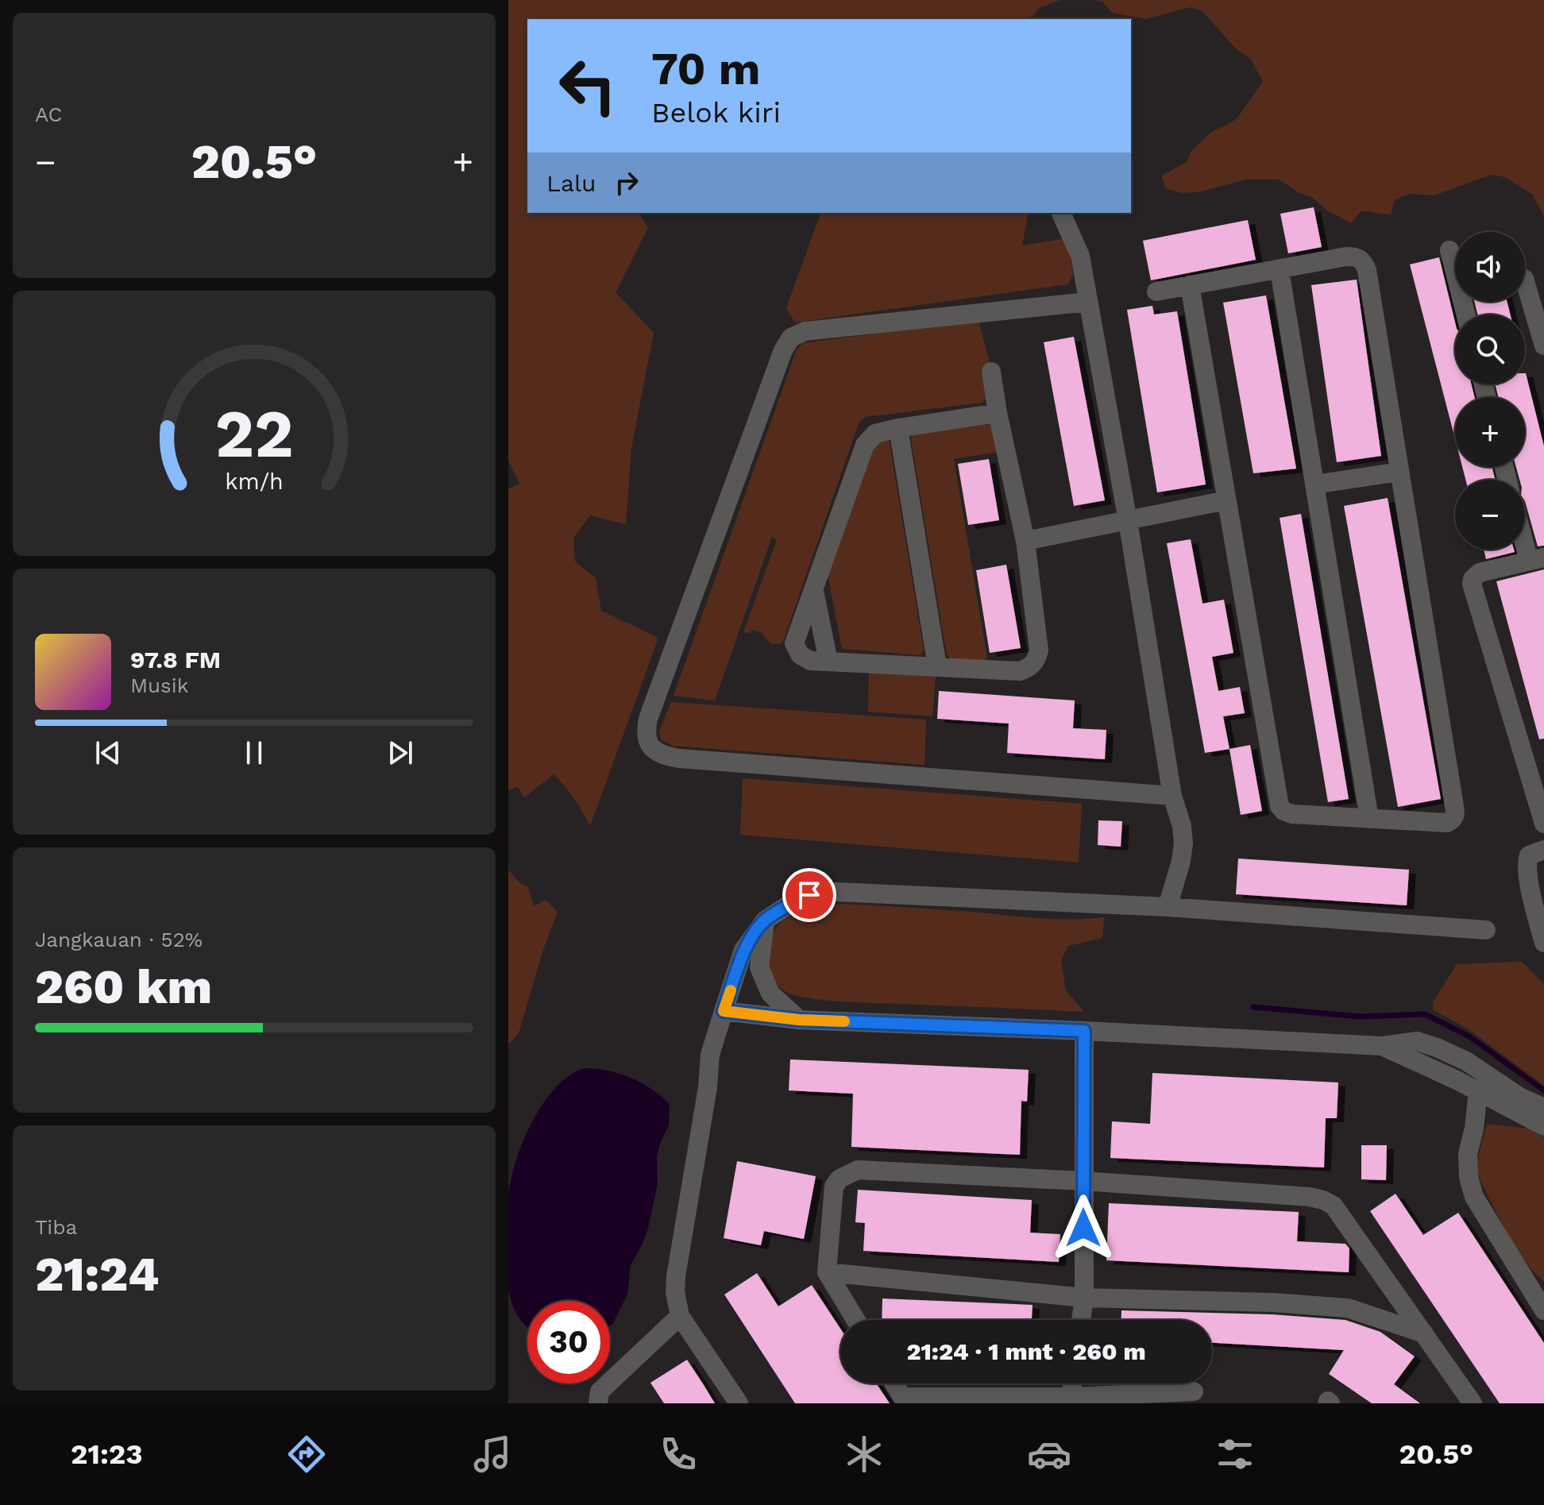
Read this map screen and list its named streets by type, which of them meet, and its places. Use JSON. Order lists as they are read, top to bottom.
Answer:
{
  "page": {
    "tile": [
      "AC",
      ["Jangkauan · 52%", "260 km"],
      ["Tiba", "21:24"]
    ],
    "turn": ["70 m", "Belok kiri"],
    "heat": ["−", "20.5°", "+"],
    "then": "Lalu",
    "map_buttons": ["+", "−"],
    "song": ["97.8 FM", "Musik"],
    "limit": "30",
    "trip": "21:24 · 1 mnt · 260 m",
    "tabs": ["21:23", "20.5°"],
    "gauge": ["22", "km/h"]
  }
}
